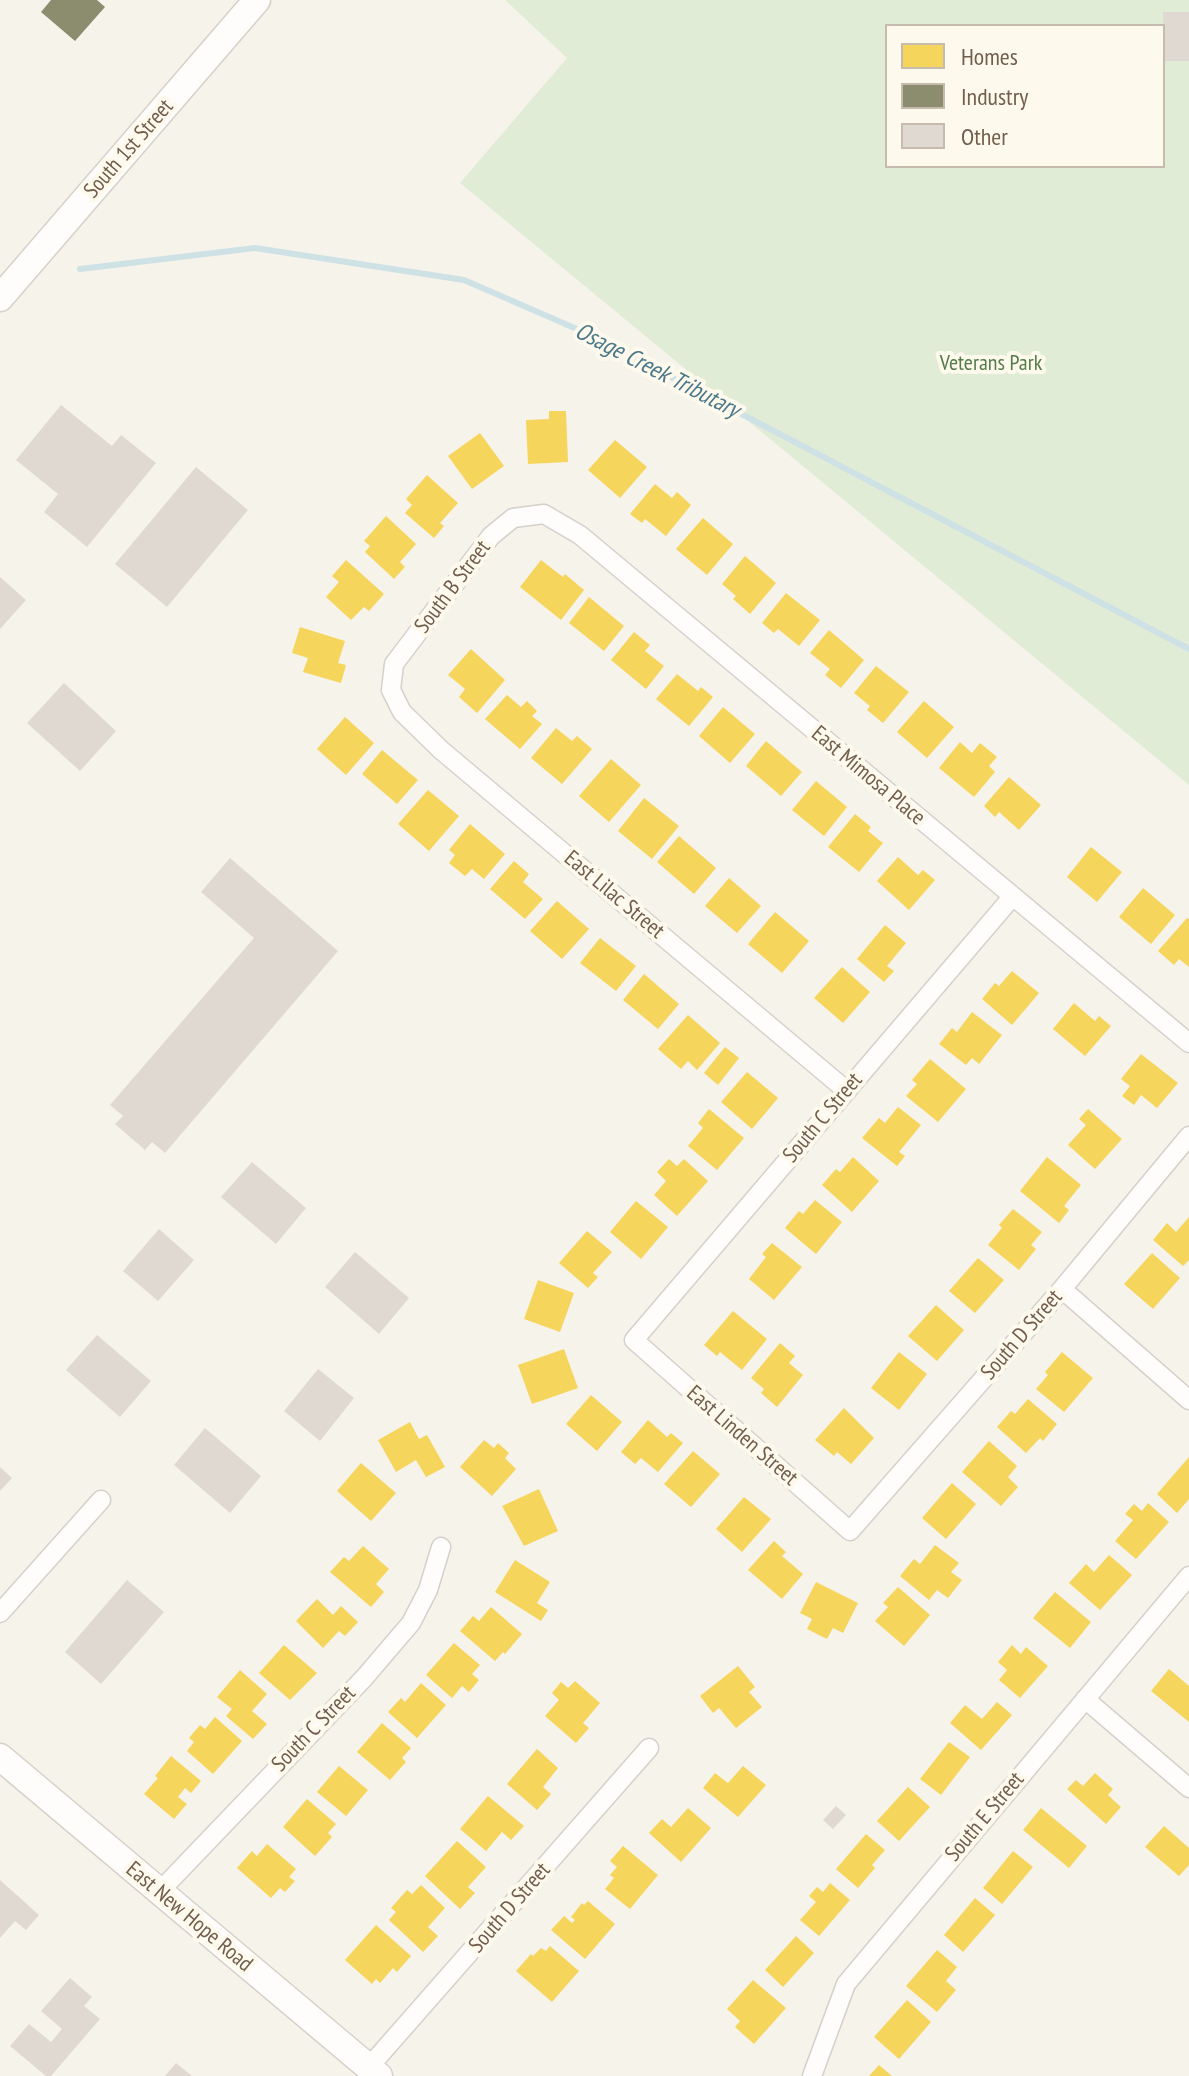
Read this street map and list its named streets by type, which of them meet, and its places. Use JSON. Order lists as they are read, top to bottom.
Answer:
{
  "streets": {
    "street": [
      "South 1st Street",
      "South B Street",
      "East Mimosa Place",
      "East Lilac Street",
      "South C Street",
      "South D Street",
      "East Linden Street",
      "South E Street",
      "East New Hope Road"
    ]
  },
  "crossings": [
    ["South B Street", "East Mimosa Place"],
    ["South B Street", "East Lilac Street"],
    ["East Mimosa Place", "South C Street"],
    ["East Lilac Street", "South C Street"],
    ["South C Street", "East Linden Street"],
    ["South C Street", "East New Hope Road"],
    ["South D Street", "East Linden Street"],
    ["South D Street", "East New Hope Road"]
  ],
  "water": ["Osage Creek Tributary"],
  "parks": ["Veterans Park"],
  "legend": ["Homes", "Industry", "Other"]
}
